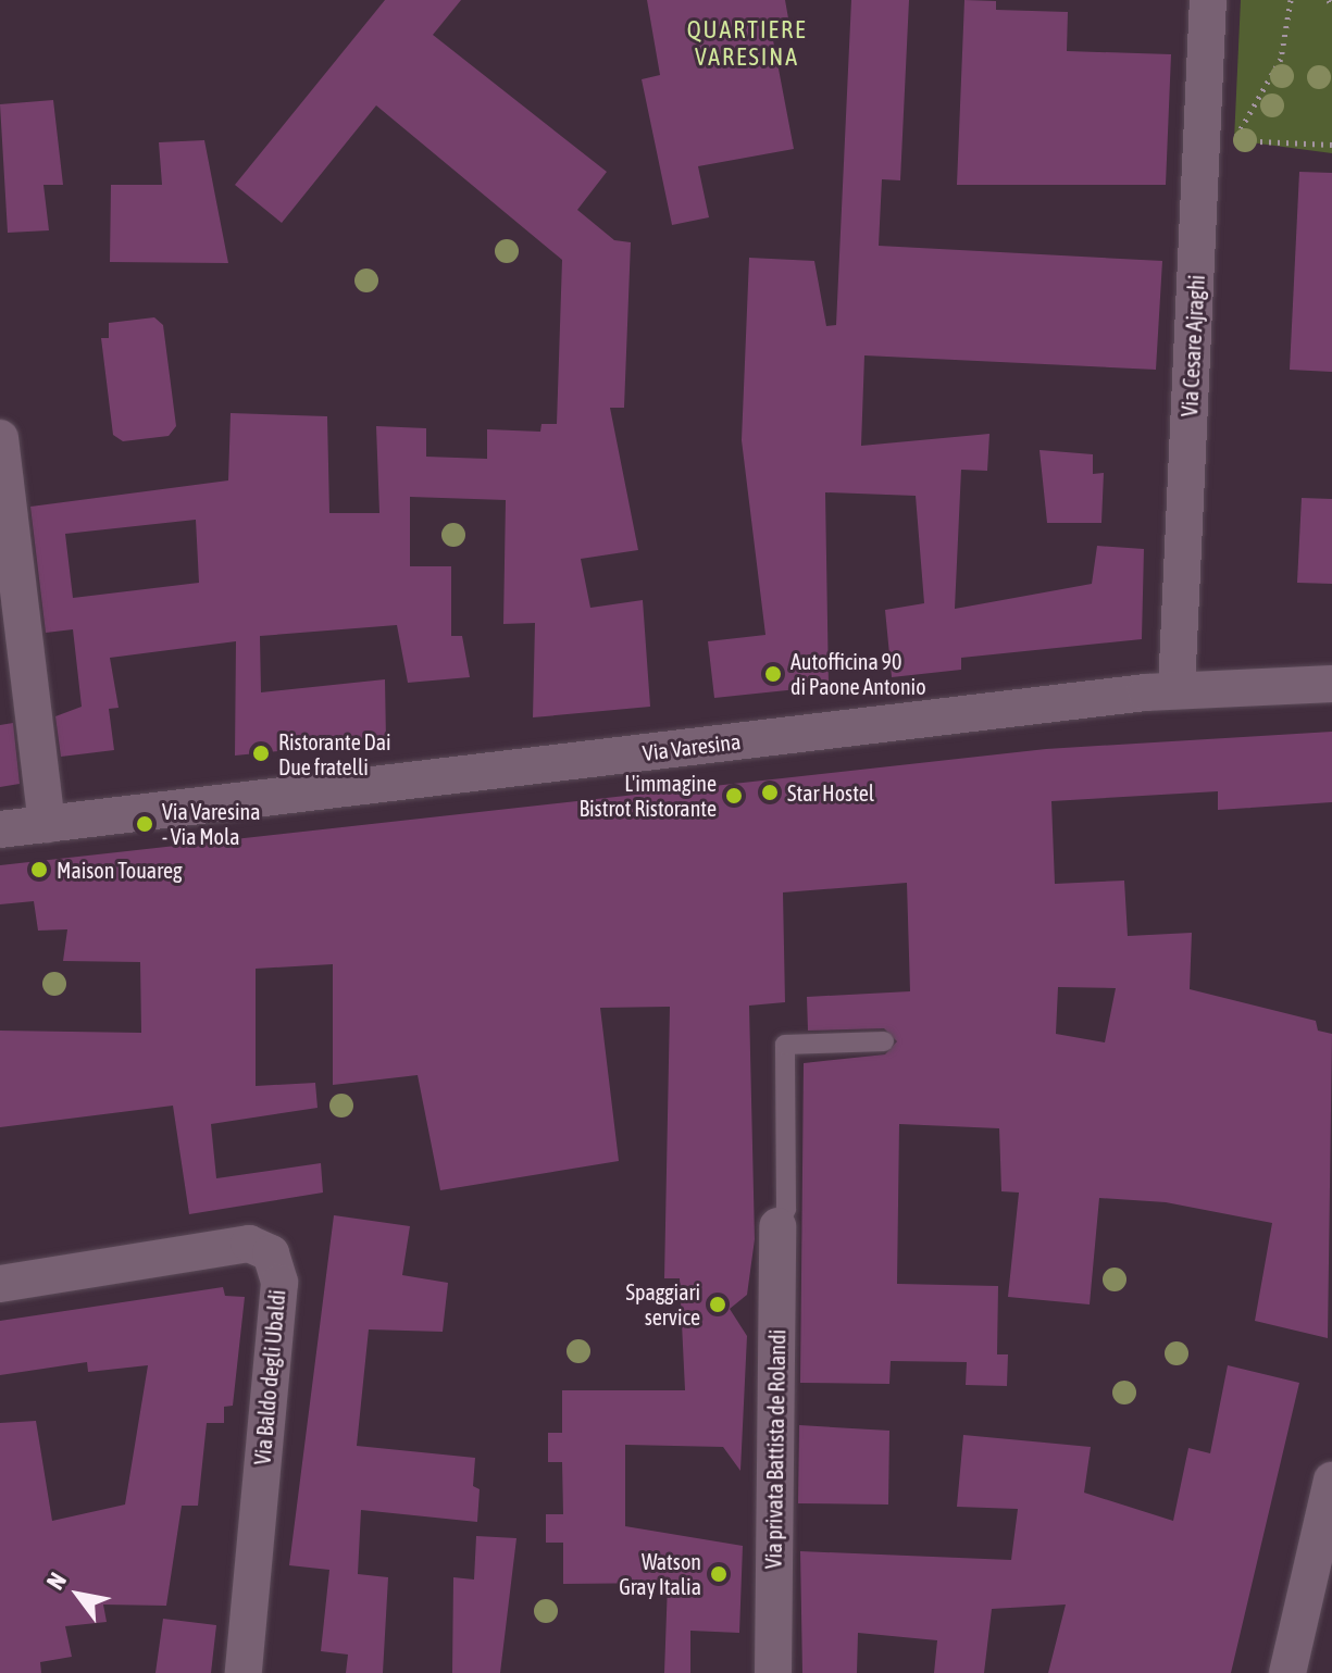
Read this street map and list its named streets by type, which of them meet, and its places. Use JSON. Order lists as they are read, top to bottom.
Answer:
{
  "streets": {
    "street": [
      "Via Cesare Ajraghi",
      "Via Varesina",
      "Via Baldo degli Ubaldi",
      "Via privata Battista de Rolandi"
    ]
  },
  "crossings": [
    ["Via Cesare Ajraghi", "Via Varesina"]
  ],
  "districts": ["QUARTIERE VARESINA"],
  "places": [
    "Autofficina 90 di Paone Antonio",
    "Ristorante Dai Due fratelli",
    "Star Hostel",
    "L'immagine Bistrot Ristorante",
    "Via Varesina - Via Mola",
    "Maison Touareg",
    "Spaggiari service",
    "Watson Gray Italia"
  ],
  "north": "top left"
}
